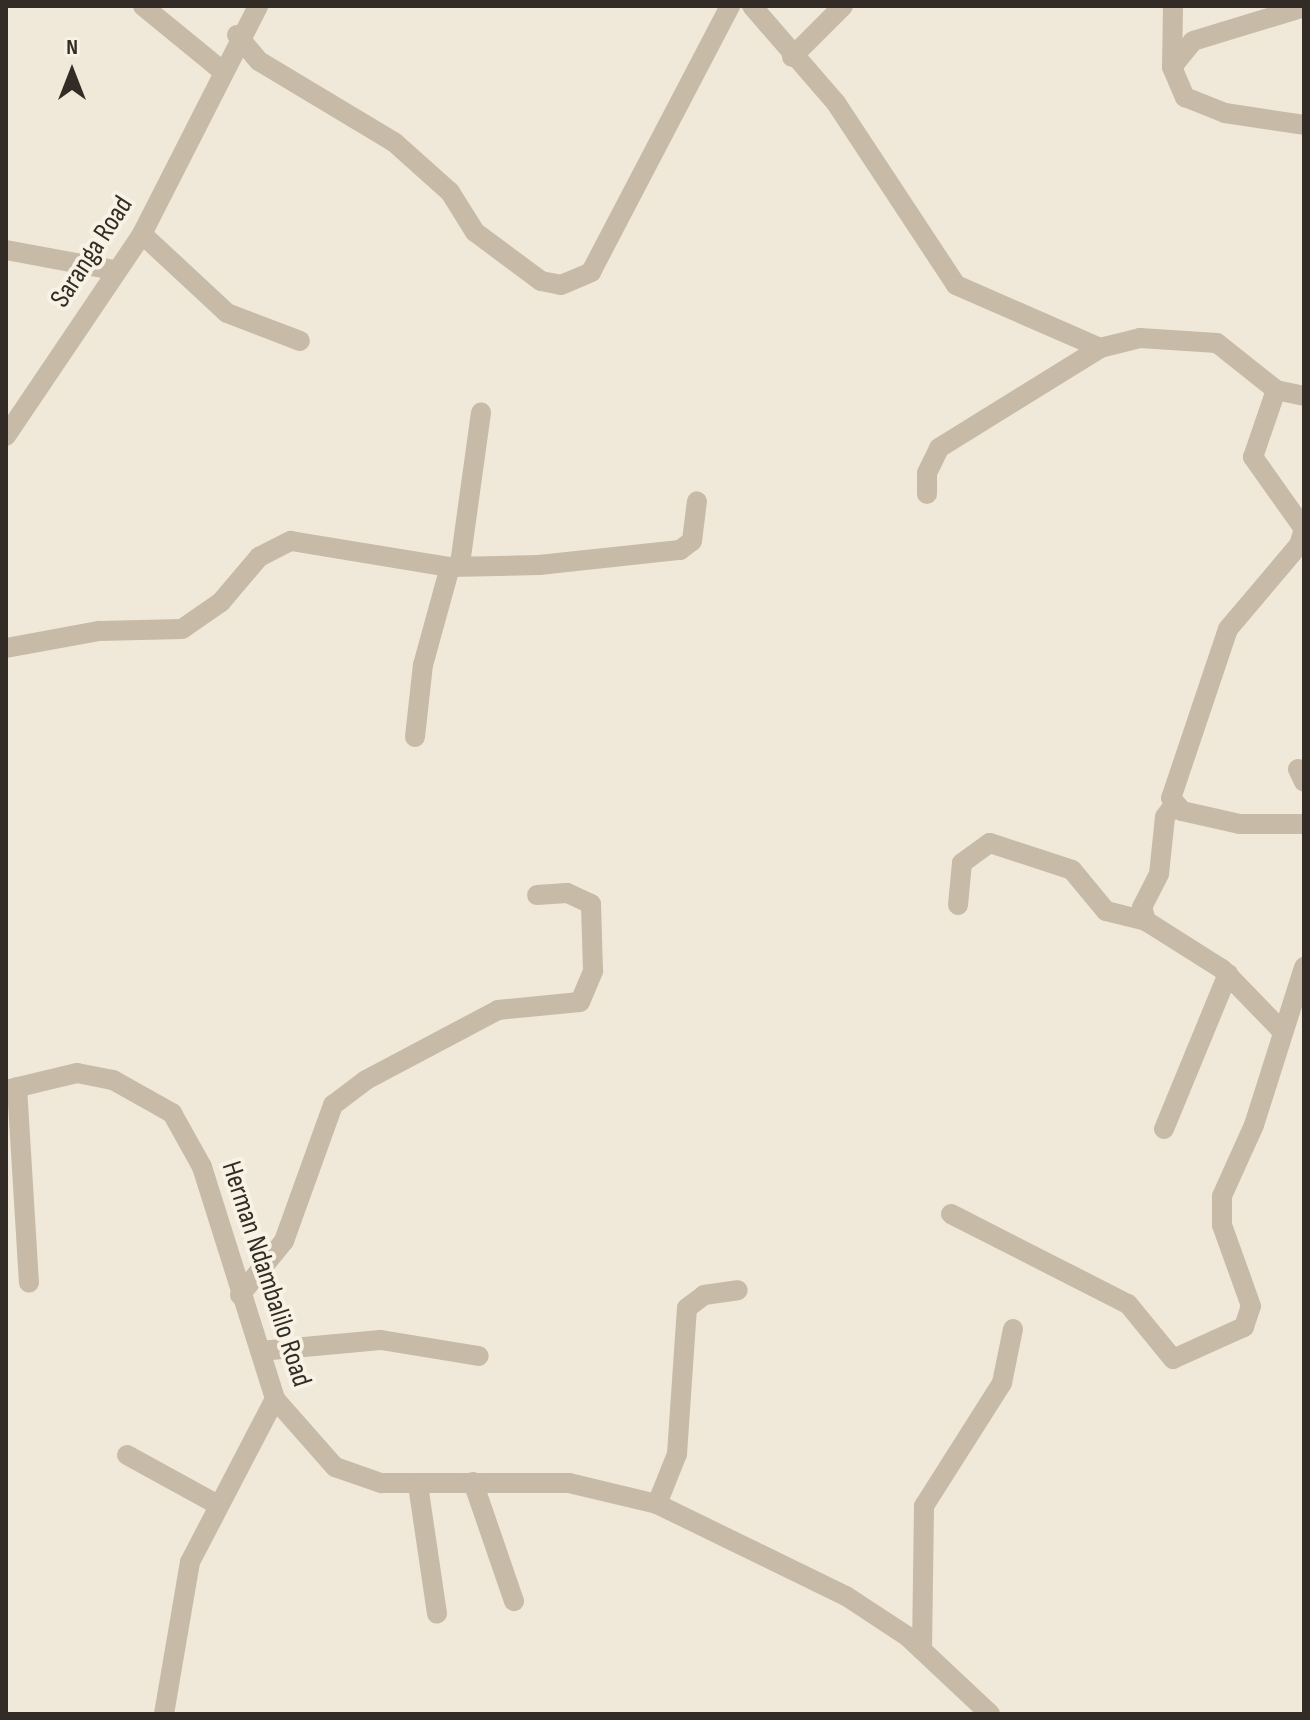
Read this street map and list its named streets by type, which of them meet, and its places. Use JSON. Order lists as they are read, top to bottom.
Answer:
{
  "streets": {
    "street": ["Saranga Road", "Herman Ndambalilo Road"]
  },
  "north": "top"
}
